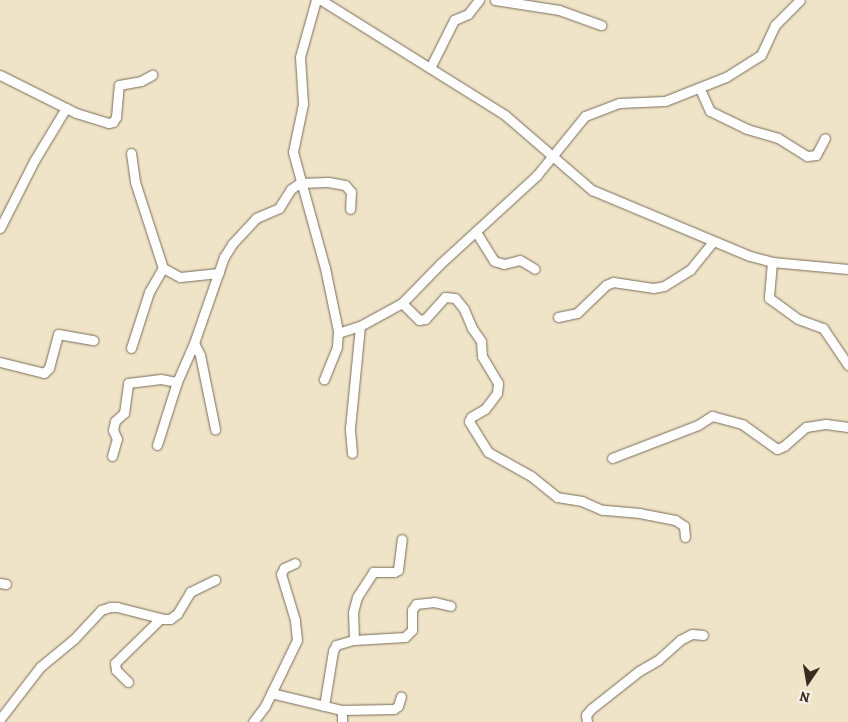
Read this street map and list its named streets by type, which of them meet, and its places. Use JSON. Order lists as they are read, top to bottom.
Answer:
{
  "north": "bottom"
}
